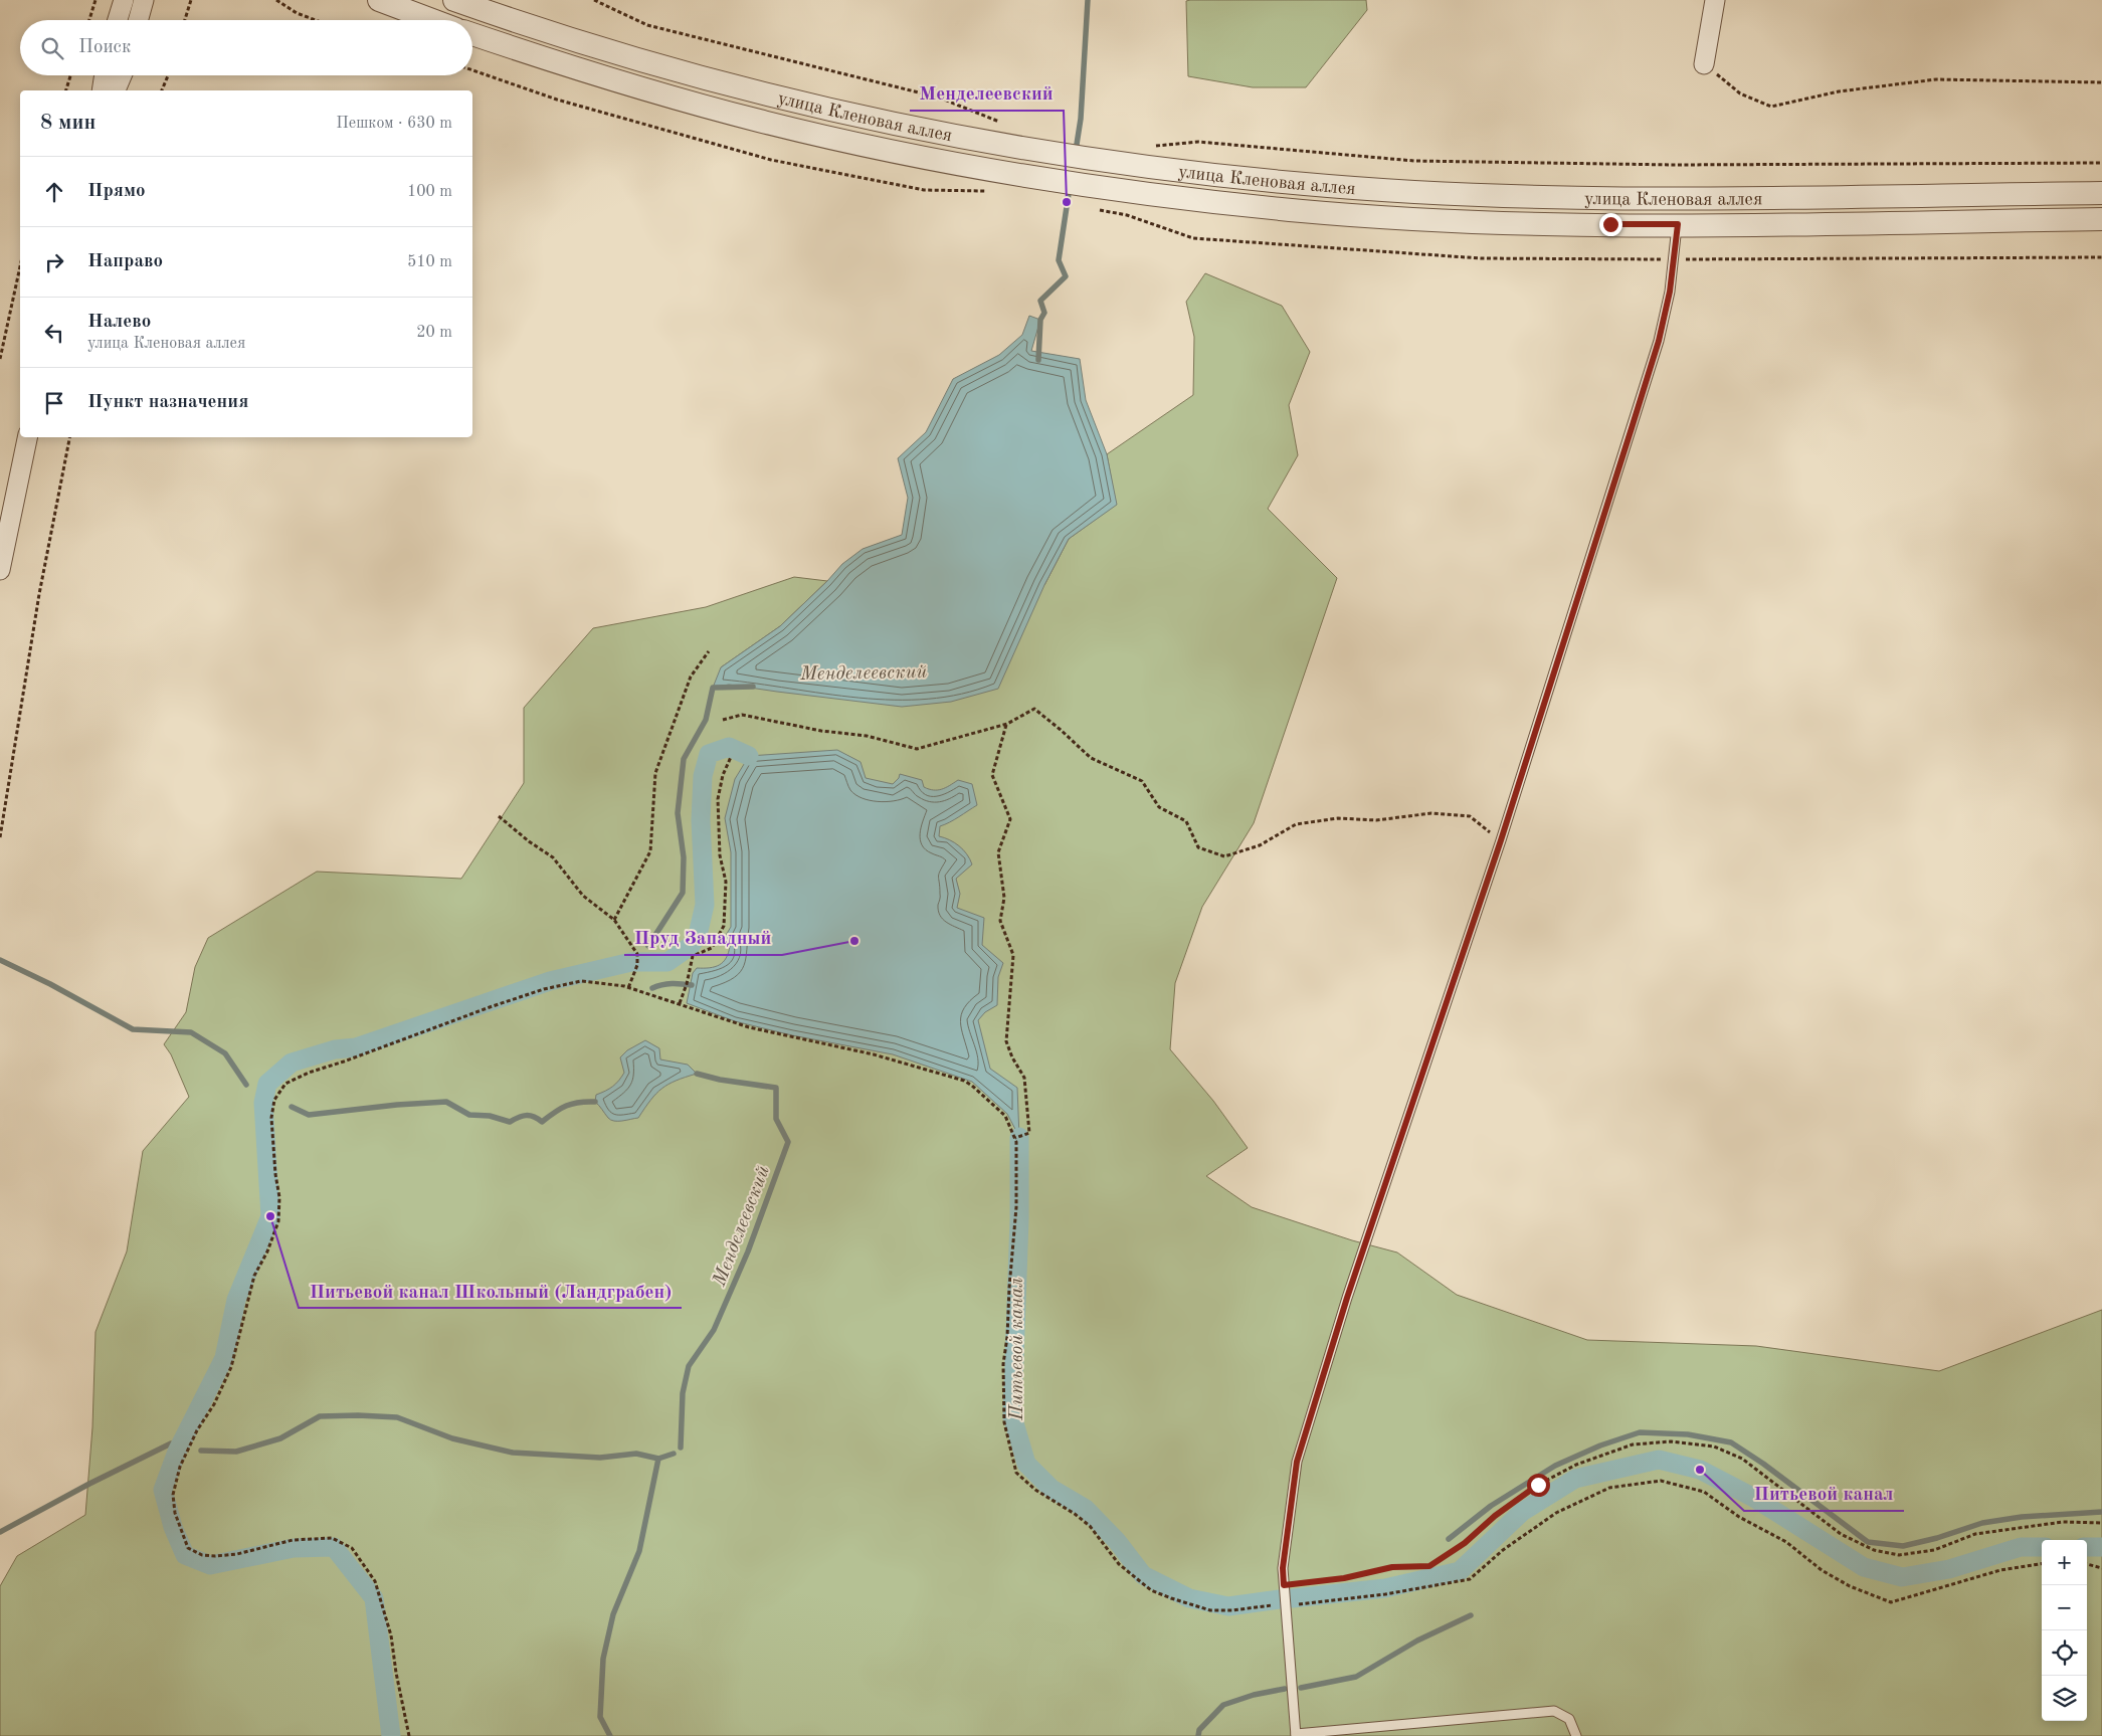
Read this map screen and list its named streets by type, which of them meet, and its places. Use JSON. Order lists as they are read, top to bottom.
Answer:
{
  "streets": {
    "street": ["улица Кленовая аллея"]
  },
  "water": ["Менделеевский", "Питьевой канал"],
  "places": [
    "Менделеевский",
    "Пруд Западный",
    "Питьевой канал Школьный (Ландграбен)",
    "Питьевой канал"
  ],
  "page": {
    "search": "Поиск",
    "heading": ["8 мин", "Пешком · 630 m"],
    "list": [
      ["Прямо", "100 m"],
      ["Направо", "510 m"],
      ["Налево", "улица Кленовая аллея", "20 m"],
      "Пункт назначения"
    ],
    "map_buttons": ["+", "−"]
  }
}
